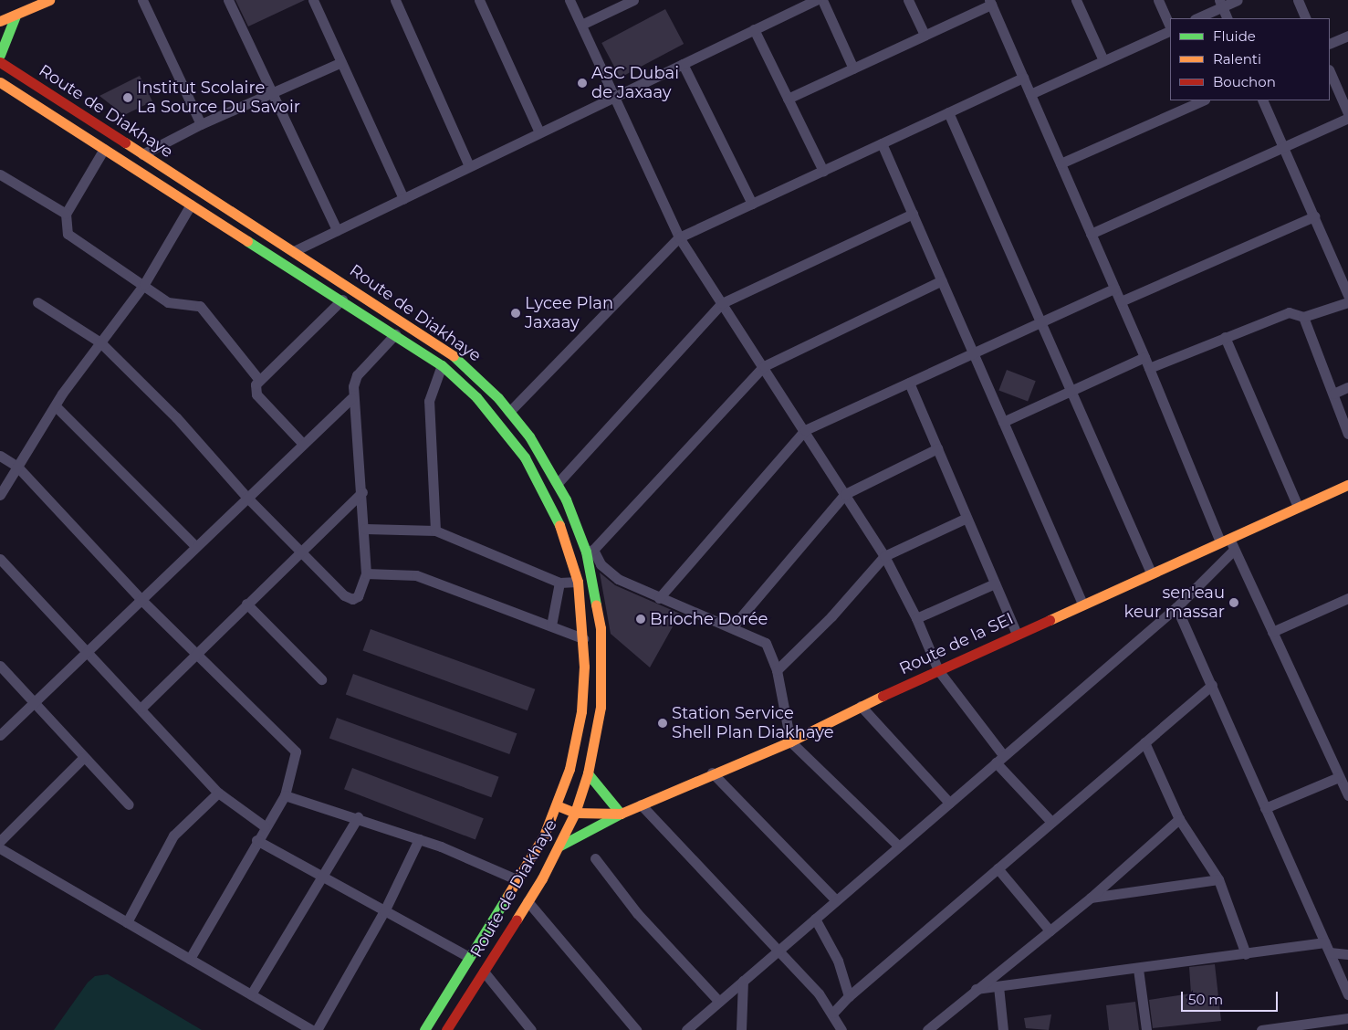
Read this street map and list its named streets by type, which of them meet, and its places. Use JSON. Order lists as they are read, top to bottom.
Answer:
{
  "streets": {
    "main road": ["Route de Diakhaye", "Route de la SEI"]
  },
  "crossings": [
    ["Route de Diakhaye", "Route de la SEI"]
  ],
  "places": [
    "ASC Dubai de Jaxaay",
    "Institut Scolaire La Source Du Savoir",
    "Lycee Plan Jaxaay",
    "sen'eau keur massar",
    "Brioche Dorée",
    "Station Service Shell Plan Diakhaye"
  ],
  "legend": ["Fluide", "Ralenti", "Bouchon"],
  "scale_bar": "50 m"
}
